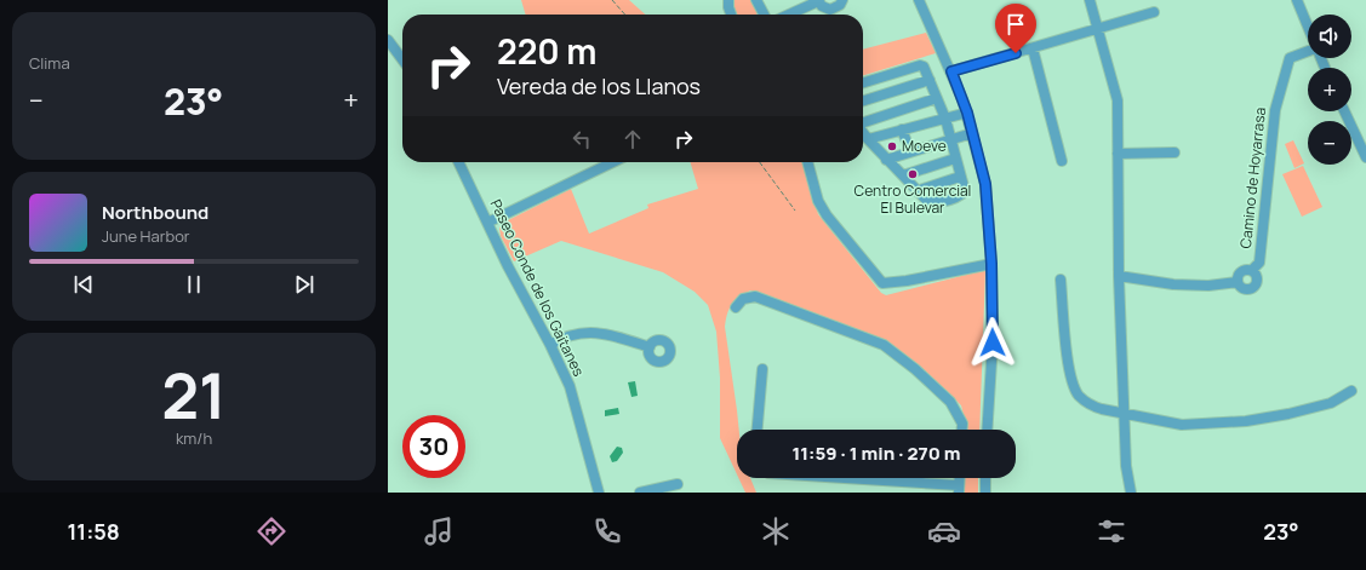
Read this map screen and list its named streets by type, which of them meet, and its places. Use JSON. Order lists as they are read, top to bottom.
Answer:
{
  "streets": {
    "street": ["Camino de Hoyarrasa", "Paseo Conde de los Gaitanes"]
  },
  "places": ["Moeve", "Centro Comercial El Bulevar"],
  "page": {
    "tile": [
      "Clima",
      ["21", "km/h"]
    ],
    "map_buttons": ["+", "−"],
    "turn": ["220 m", "Vereda de los Llanos"],
    "heat": ["−", "23°", "+"],
    "song": ["Northbound", "June Harbor"],
    "limit": "30",
    "trip": "11:59 · 1 min · 270 m",
    "tabs": ["11:58", "23°"]
  }
}
